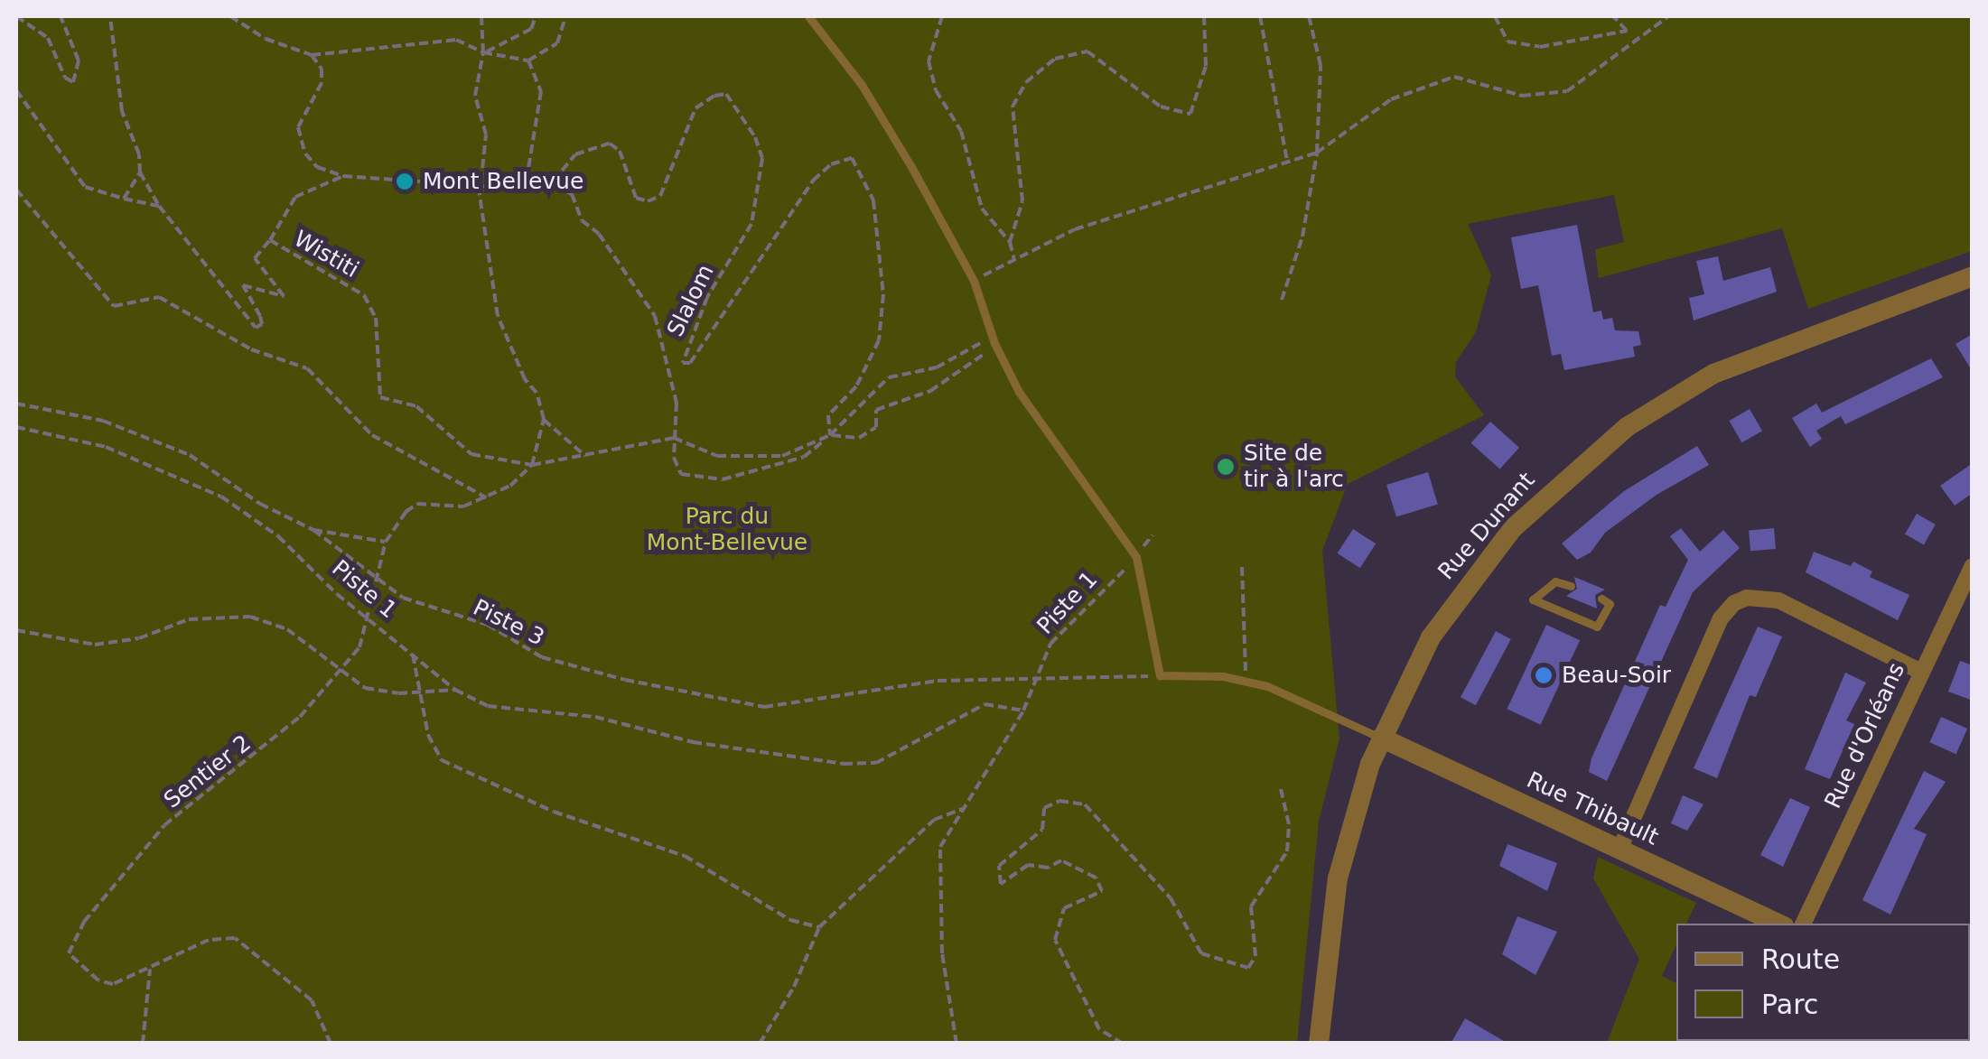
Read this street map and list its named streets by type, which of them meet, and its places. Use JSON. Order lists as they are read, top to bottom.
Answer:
{
  "streets": {
    "street": ["Rue Dunant", "Rue d'Orléans", "Rue Thibault"],
    "path": [
      "Wistiti",
      "Slalom",
      "Piste 1",
      "Piste 3",
      "Sentier 2"
    ]
  },
  "crossings": [
    ["Rue Dunant", "Rue Thibault"],
    ["Piste 1", "Piste 3"],
    ["Piste 1", "Sentier 2"]
  ],
  "parks": ["Parc du Mont-Bellevue"],
  "places": ["Mont Bellevue", "Site de tir à l'arc", "Beau-Soir"],
  "legend": ["Route", "Parc"]
}
